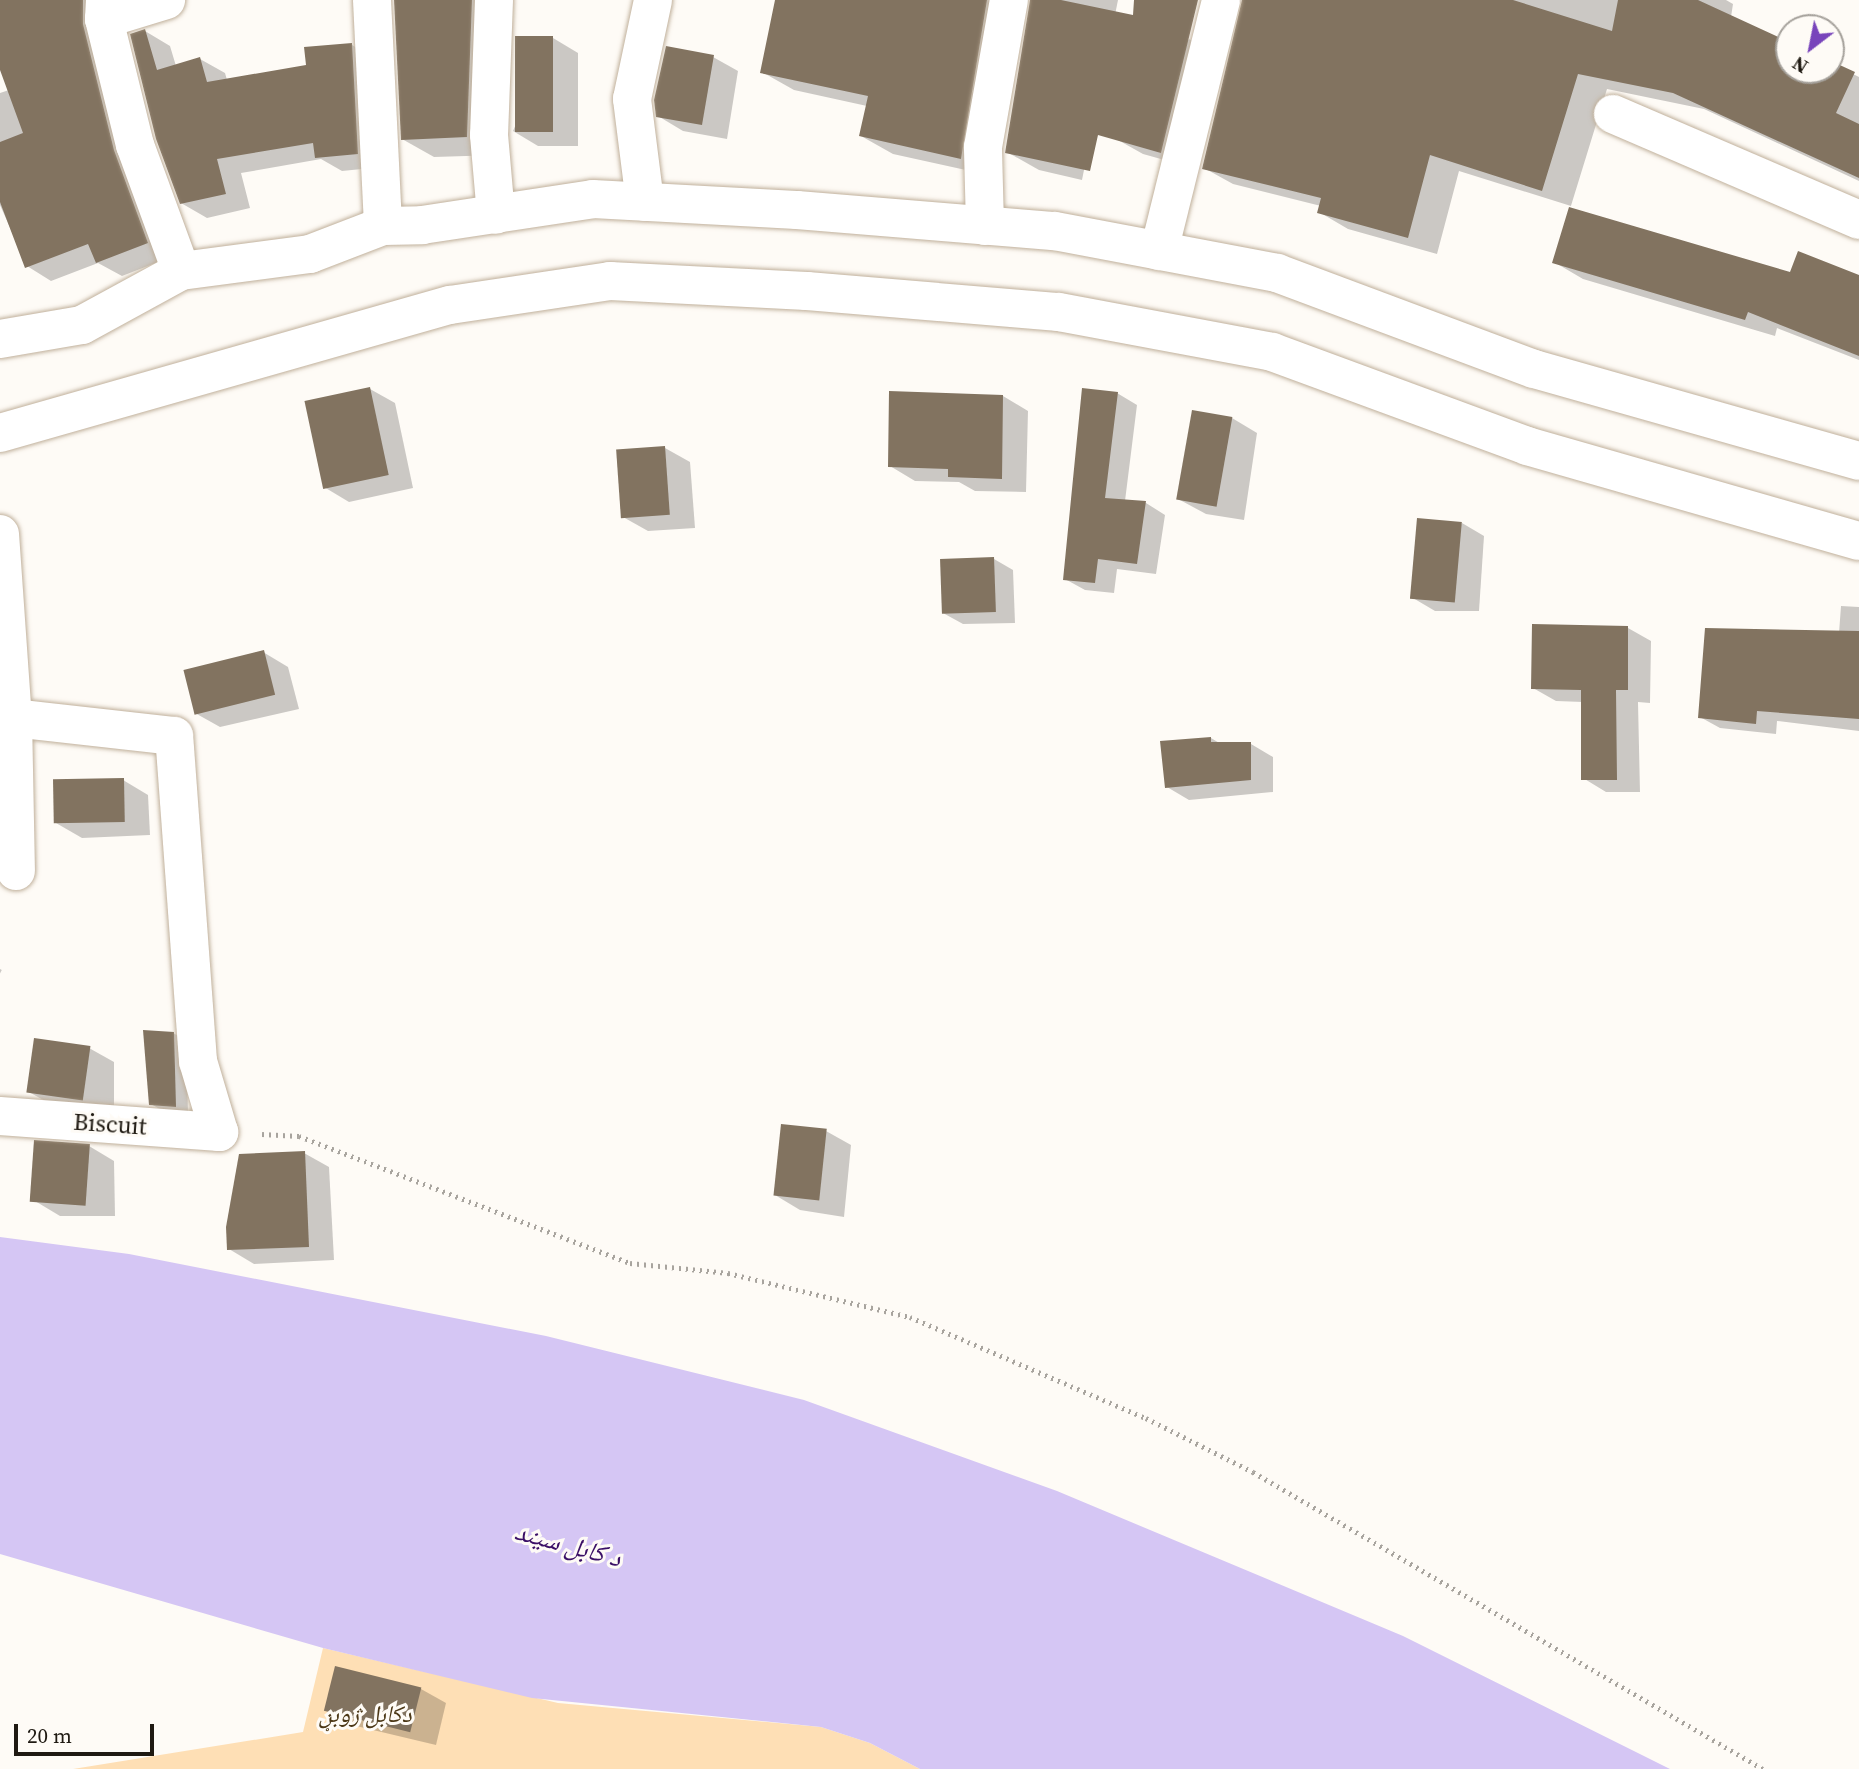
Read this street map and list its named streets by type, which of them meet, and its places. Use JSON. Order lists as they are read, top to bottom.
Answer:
{
  "streets": {
    "main road": ["Biscuit"]
  },
  "water": ["د کابل سيند"],
  "parks": ["دکابل ژوبڼ"],
  "scale_bar": "20 m",
  "north": "bottom left"
}
